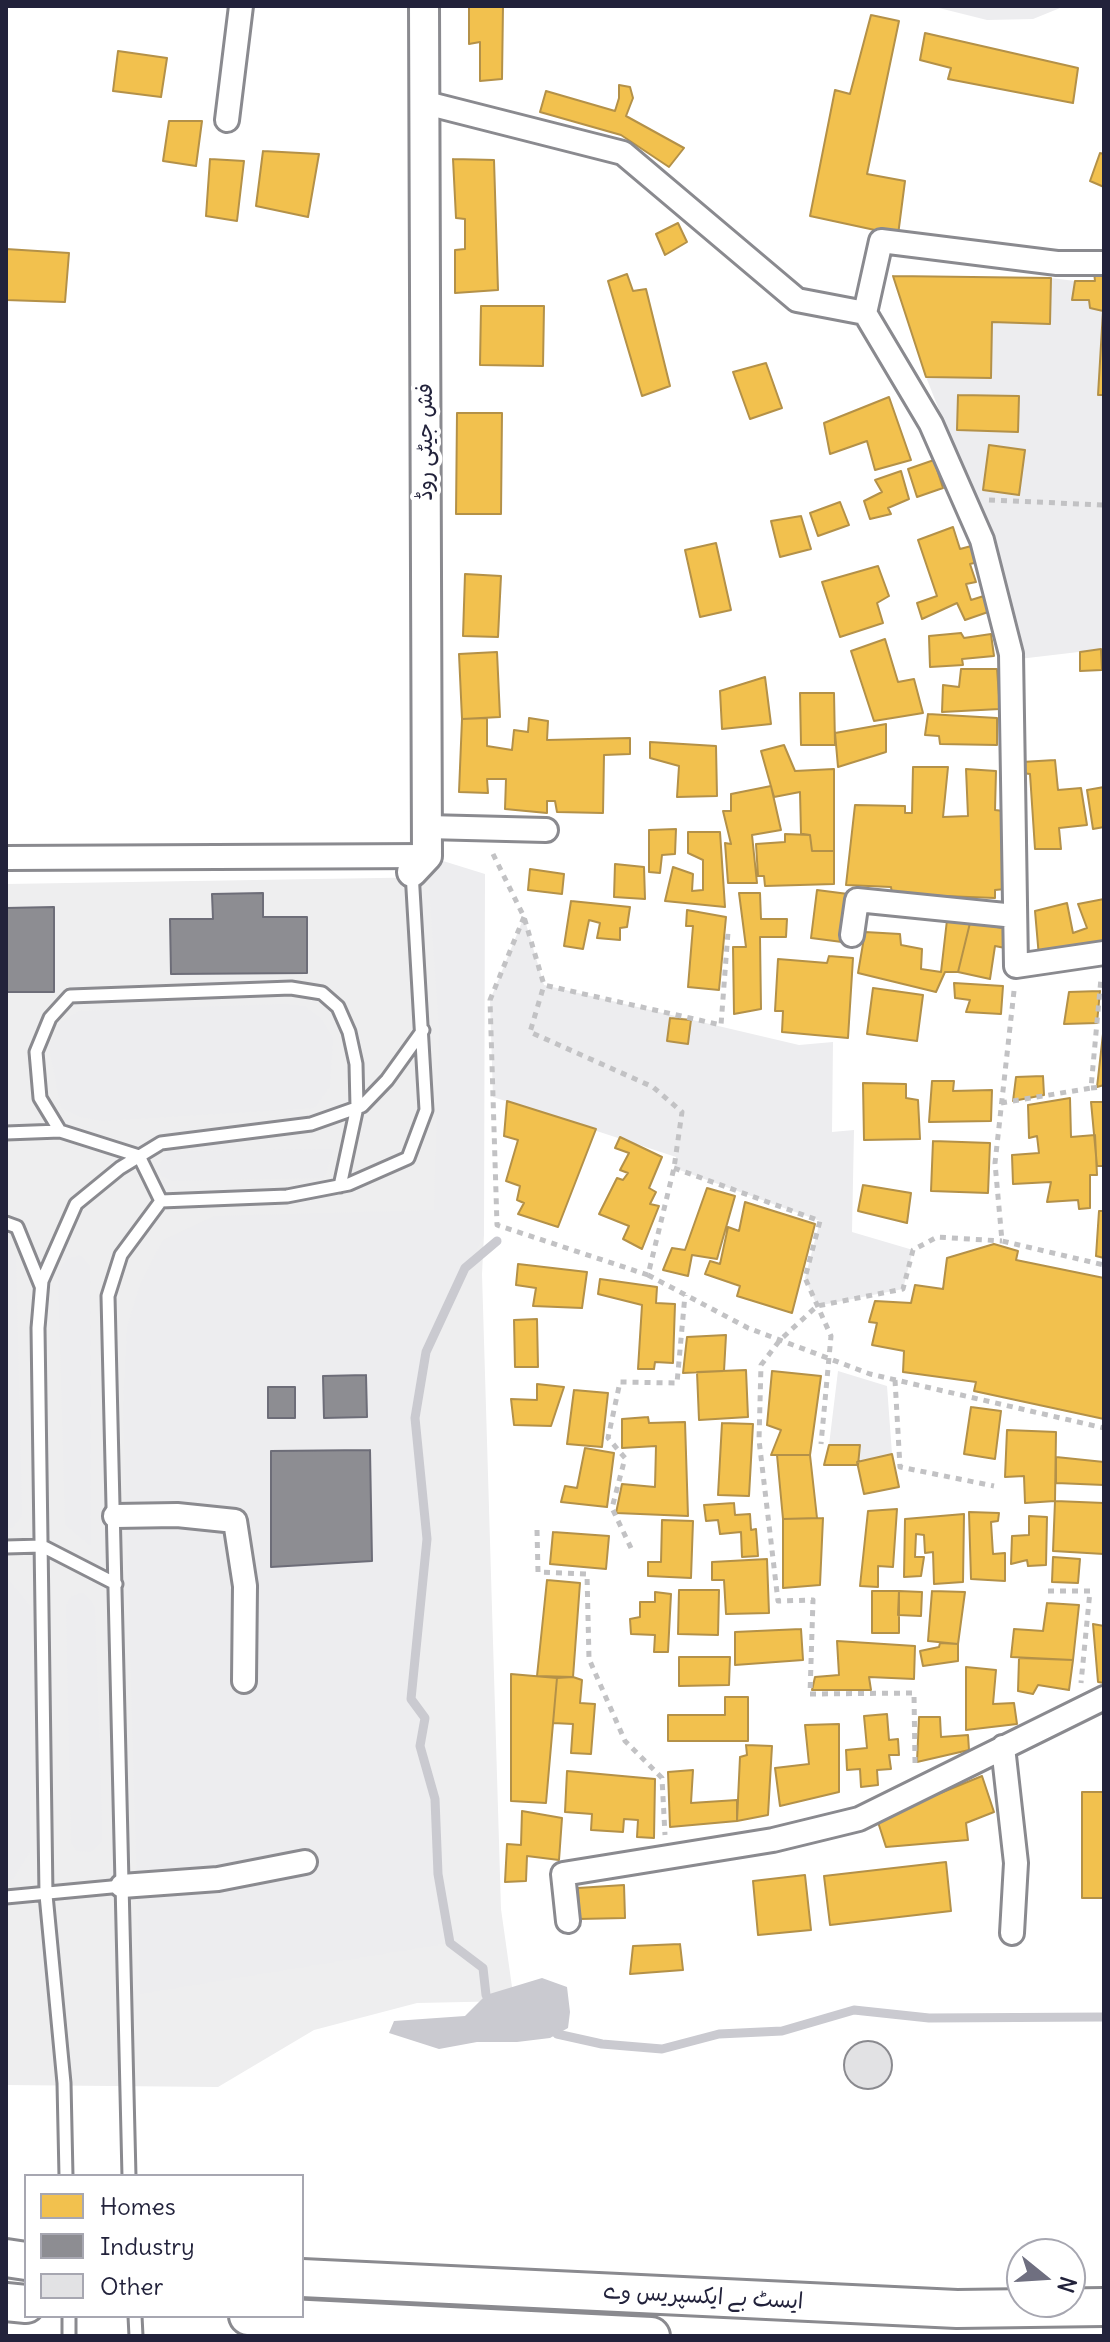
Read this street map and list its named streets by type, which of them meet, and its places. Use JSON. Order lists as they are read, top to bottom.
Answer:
{
  "streets": {
    "main road": ["ایسٹ بے ایکسپریس وے"],
    "street": ["فش جیٹی روڈ"]
  },
  "legend": ["Homes", "Industry", "Other"],
  "north": "right"
}
